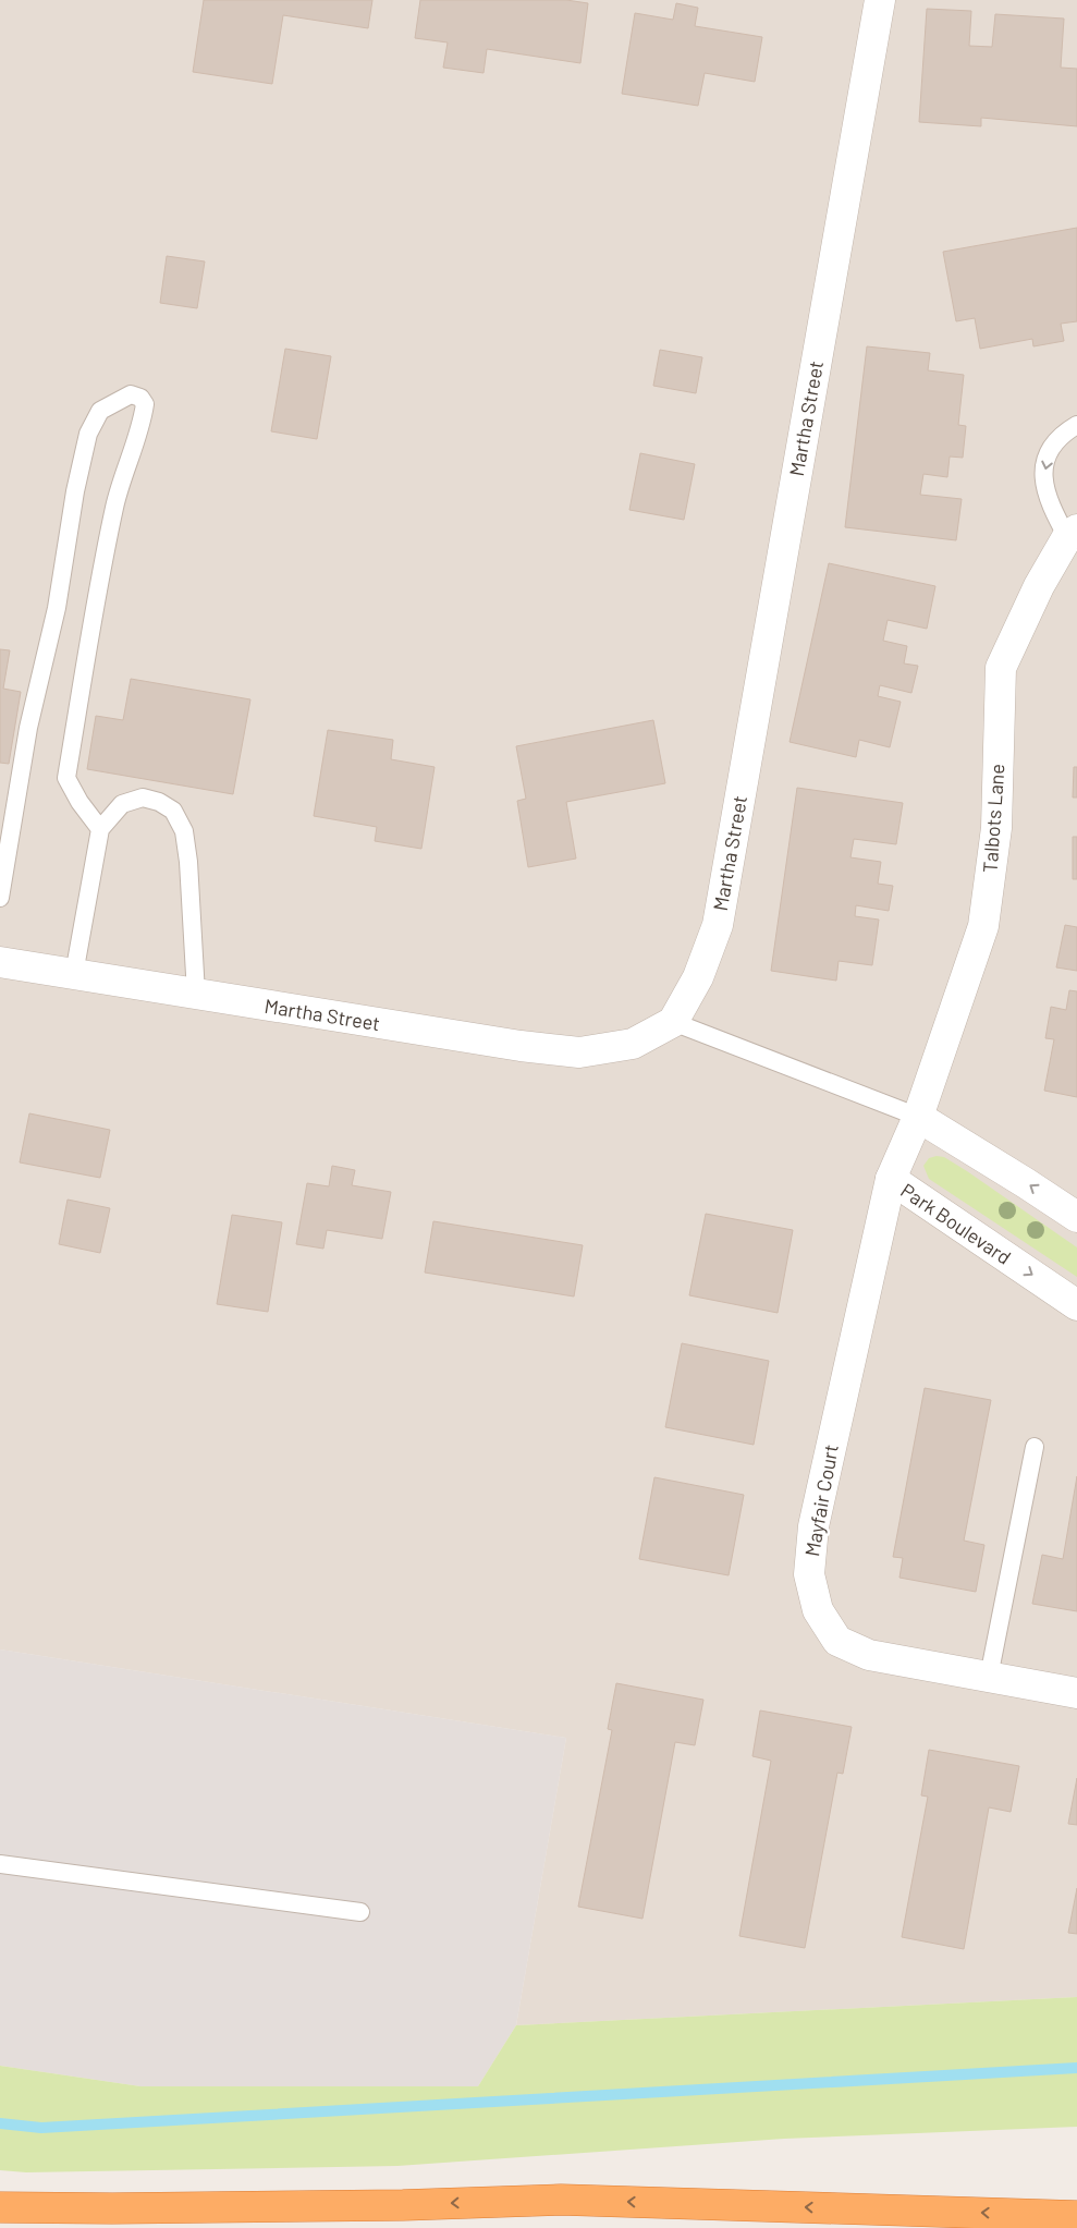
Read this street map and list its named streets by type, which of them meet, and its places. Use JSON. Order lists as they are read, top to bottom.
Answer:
{
  "streets": {
    "street": [
      "Martha Street",
      "Talbots Lane",
      "Park Boulevard",
      "Mayfair Court"
    ]
  },
  "crossings": [
    ["Talbots Lane", "Park Boulevard"],
    ["Park Boulevard", "Mayfair Court"]
  ]
}
